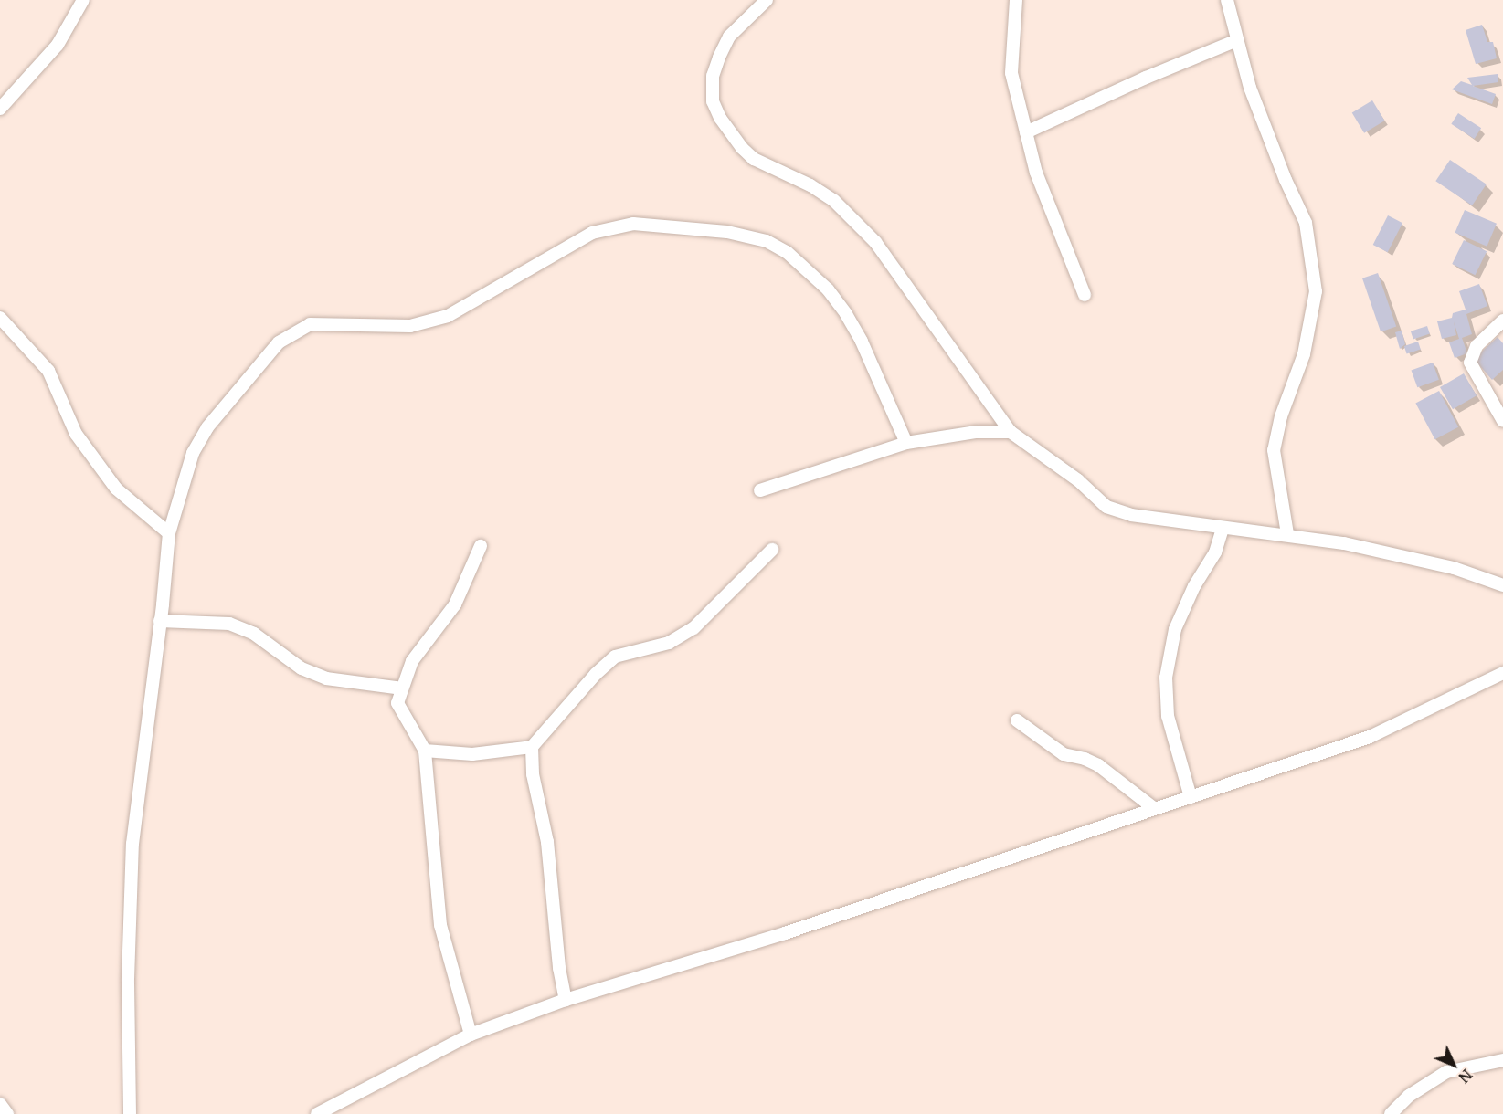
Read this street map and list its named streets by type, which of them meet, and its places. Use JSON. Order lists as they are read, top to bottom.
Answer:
{
  "north": "bottom right"
}
